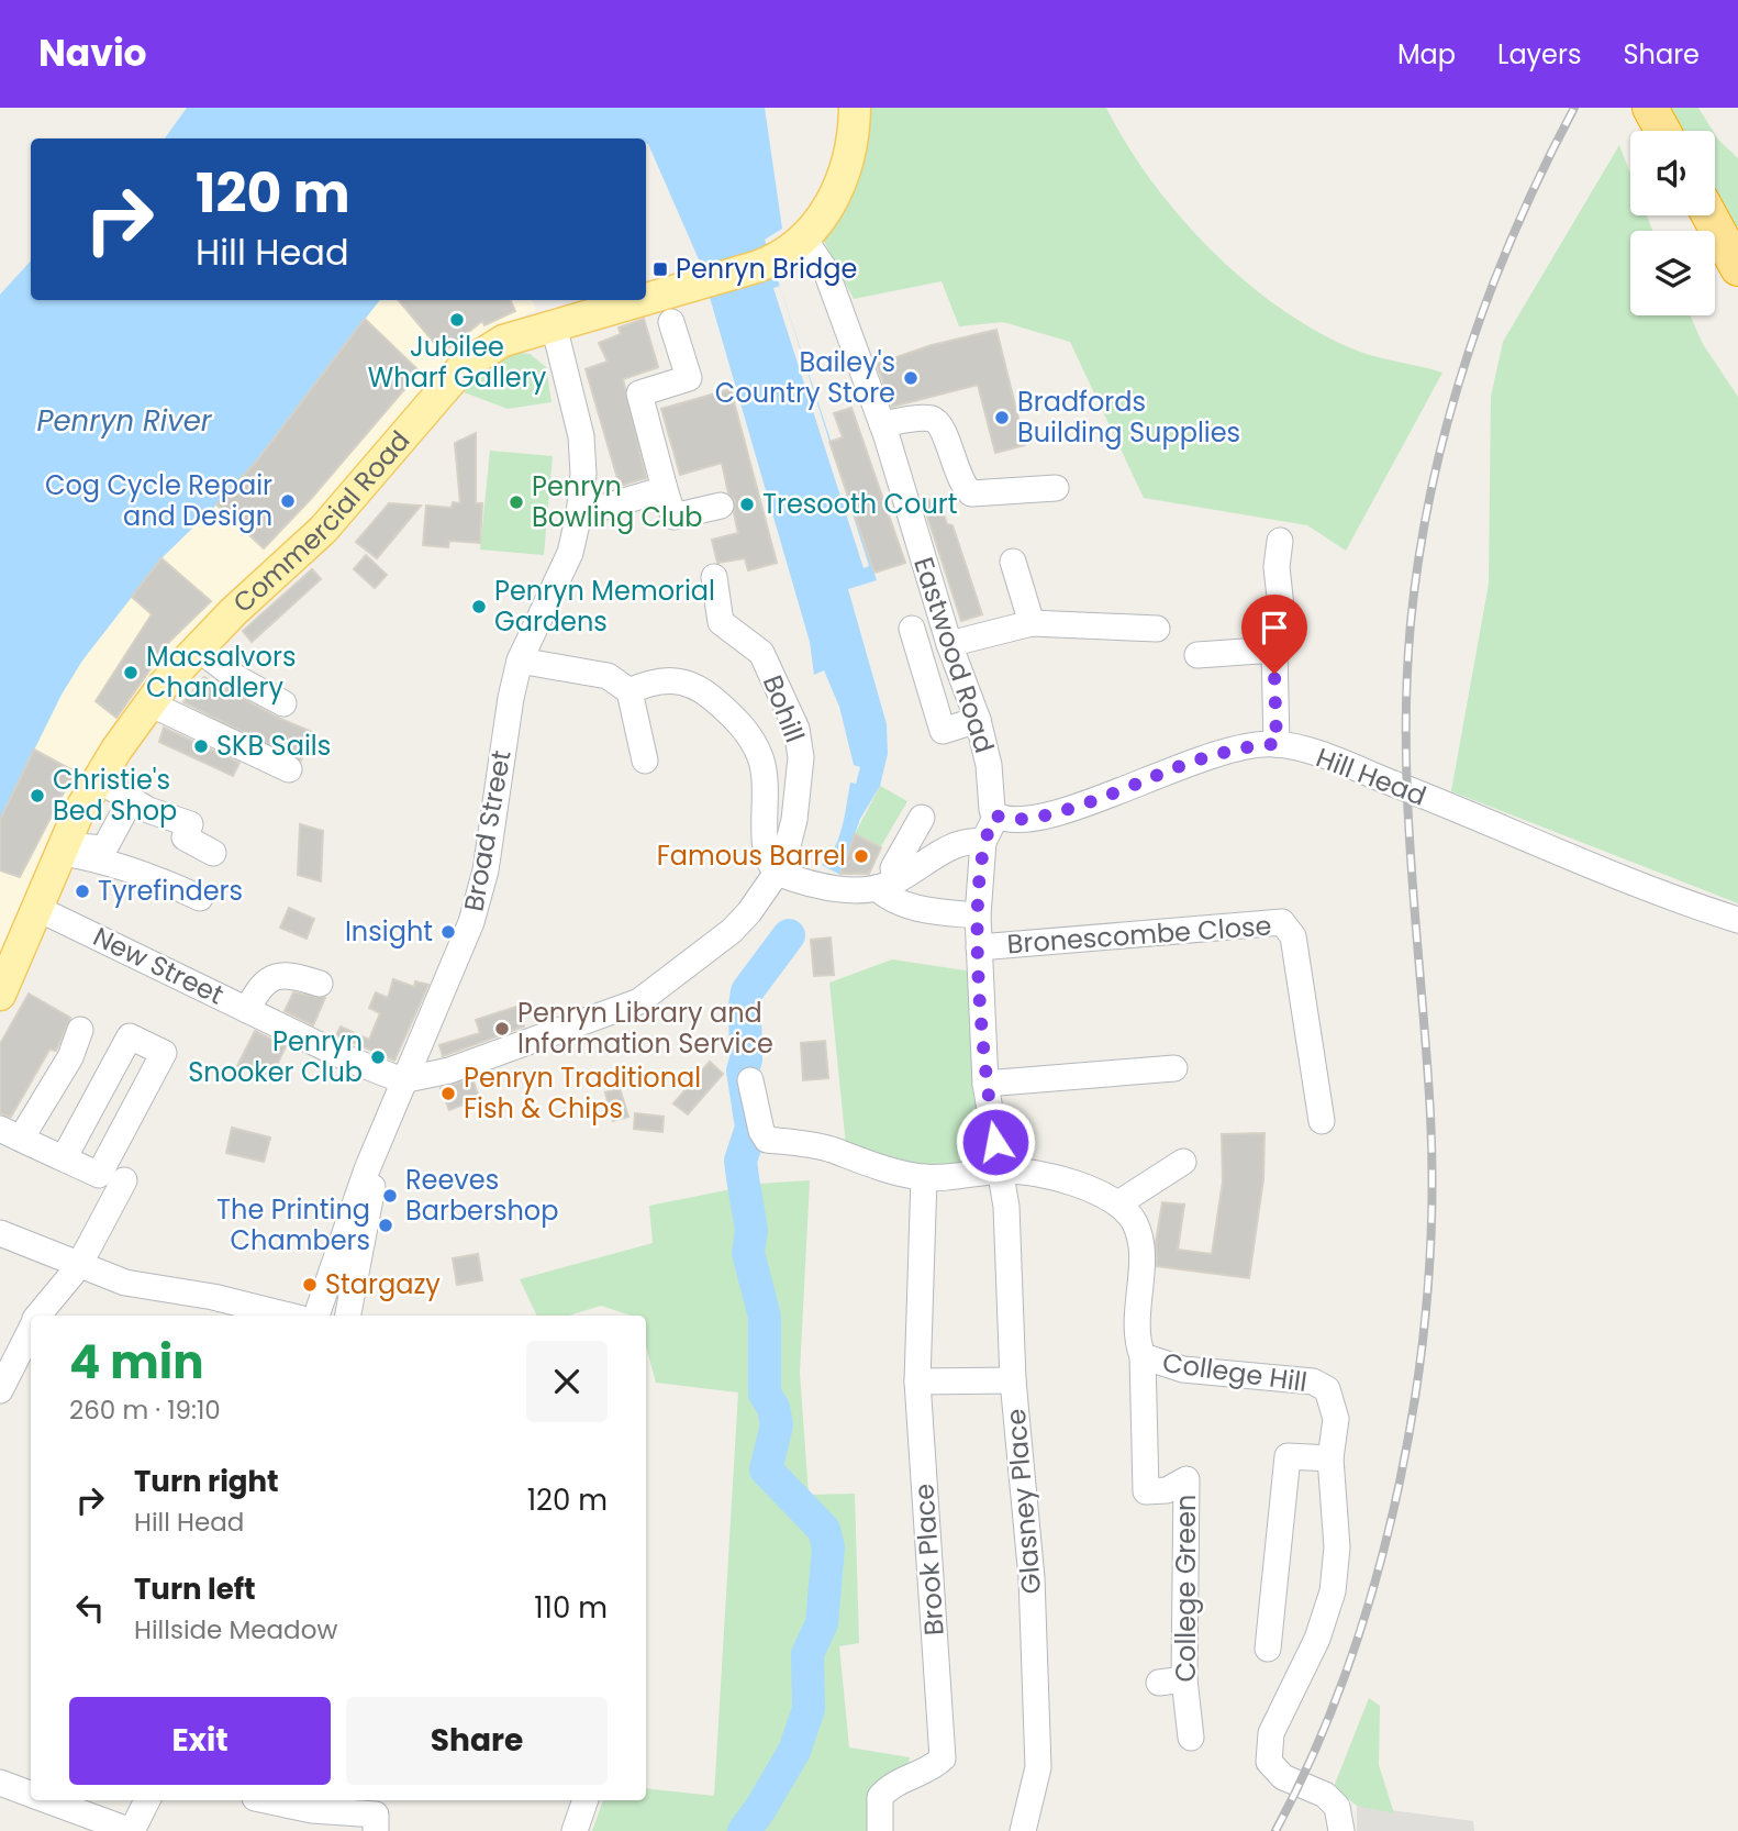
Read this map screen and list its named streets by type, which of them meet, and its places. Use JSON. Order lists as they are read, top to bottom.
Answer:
{
  "streets": {
    "main road": ["Commercial Road"],
    "street": [
      "Eastwood Road",
      "Bohill",
      "Hill Head",
      "Broad Street",
      "Bronescombe Close",
      "New Street",
      "College Hill",
      "Glasney Place",
      "Brook Place",
      "College Green"
    ]
  },
  "crossings": [
    ["Commercial Road", "Eastwood Road"],
    ["Commercial Road", "Broad Street"],
    ["Commercial Road", "New Street"],
    ["Eastwood Road", "Hill Head"],
    ["Broad Street", "New Street"],
    ["Bronescombe Close", "Glasney Place"],
    ["College Hill", "Glasney Place"],
    ["College Hill", "Brook Place"],
    ["College Hill", "College Green"]
  ],
  "water": ["Penryn River"],
  "places": {
    "transit": ["Penryn Bridge"],
    "other": [
      "Jubilee Wharf Gallery",
      "Bailey's Country Store",
      "Bradfords Building Supplies",
      "Cog Cycle Repair and Design",
      "Penryn Bowling Club",
      "Tresooth Court",
      "Penryn Memorial Gardens",
      "Macsalvors Chandlery",
      "SKB Sails",
      "Christie's Bed Shop",
      "Famous Barrel",
      "Tyrefinders",
      "Insight",
      "Penryn Library and Information Service",
      "Penryn Snooker Club",
      "Penryn Traditional Fish & Chips",
      "Reeves Barbershop",
      "The Printing Chambers",
      "Stargazy"
    ]
  },
  "page": {
    "header": "Navio",
    "nav": ["Map", "Layers", "Share"],
    "turn": ["120 m", "Hill Head"],
    "heading": ["4 min", "260 m · 19:10"],
    "list": [
      {
        "name": "Turn right",
        "note": "Hill Head",
        "value": "120 m"
      },
      {
        "name": "Turn left",
        "note": "Hillside Meadow",
        "value": "110 m"
      }
    ],
    "buttons": ["Exit", "Share"]
  }
}
